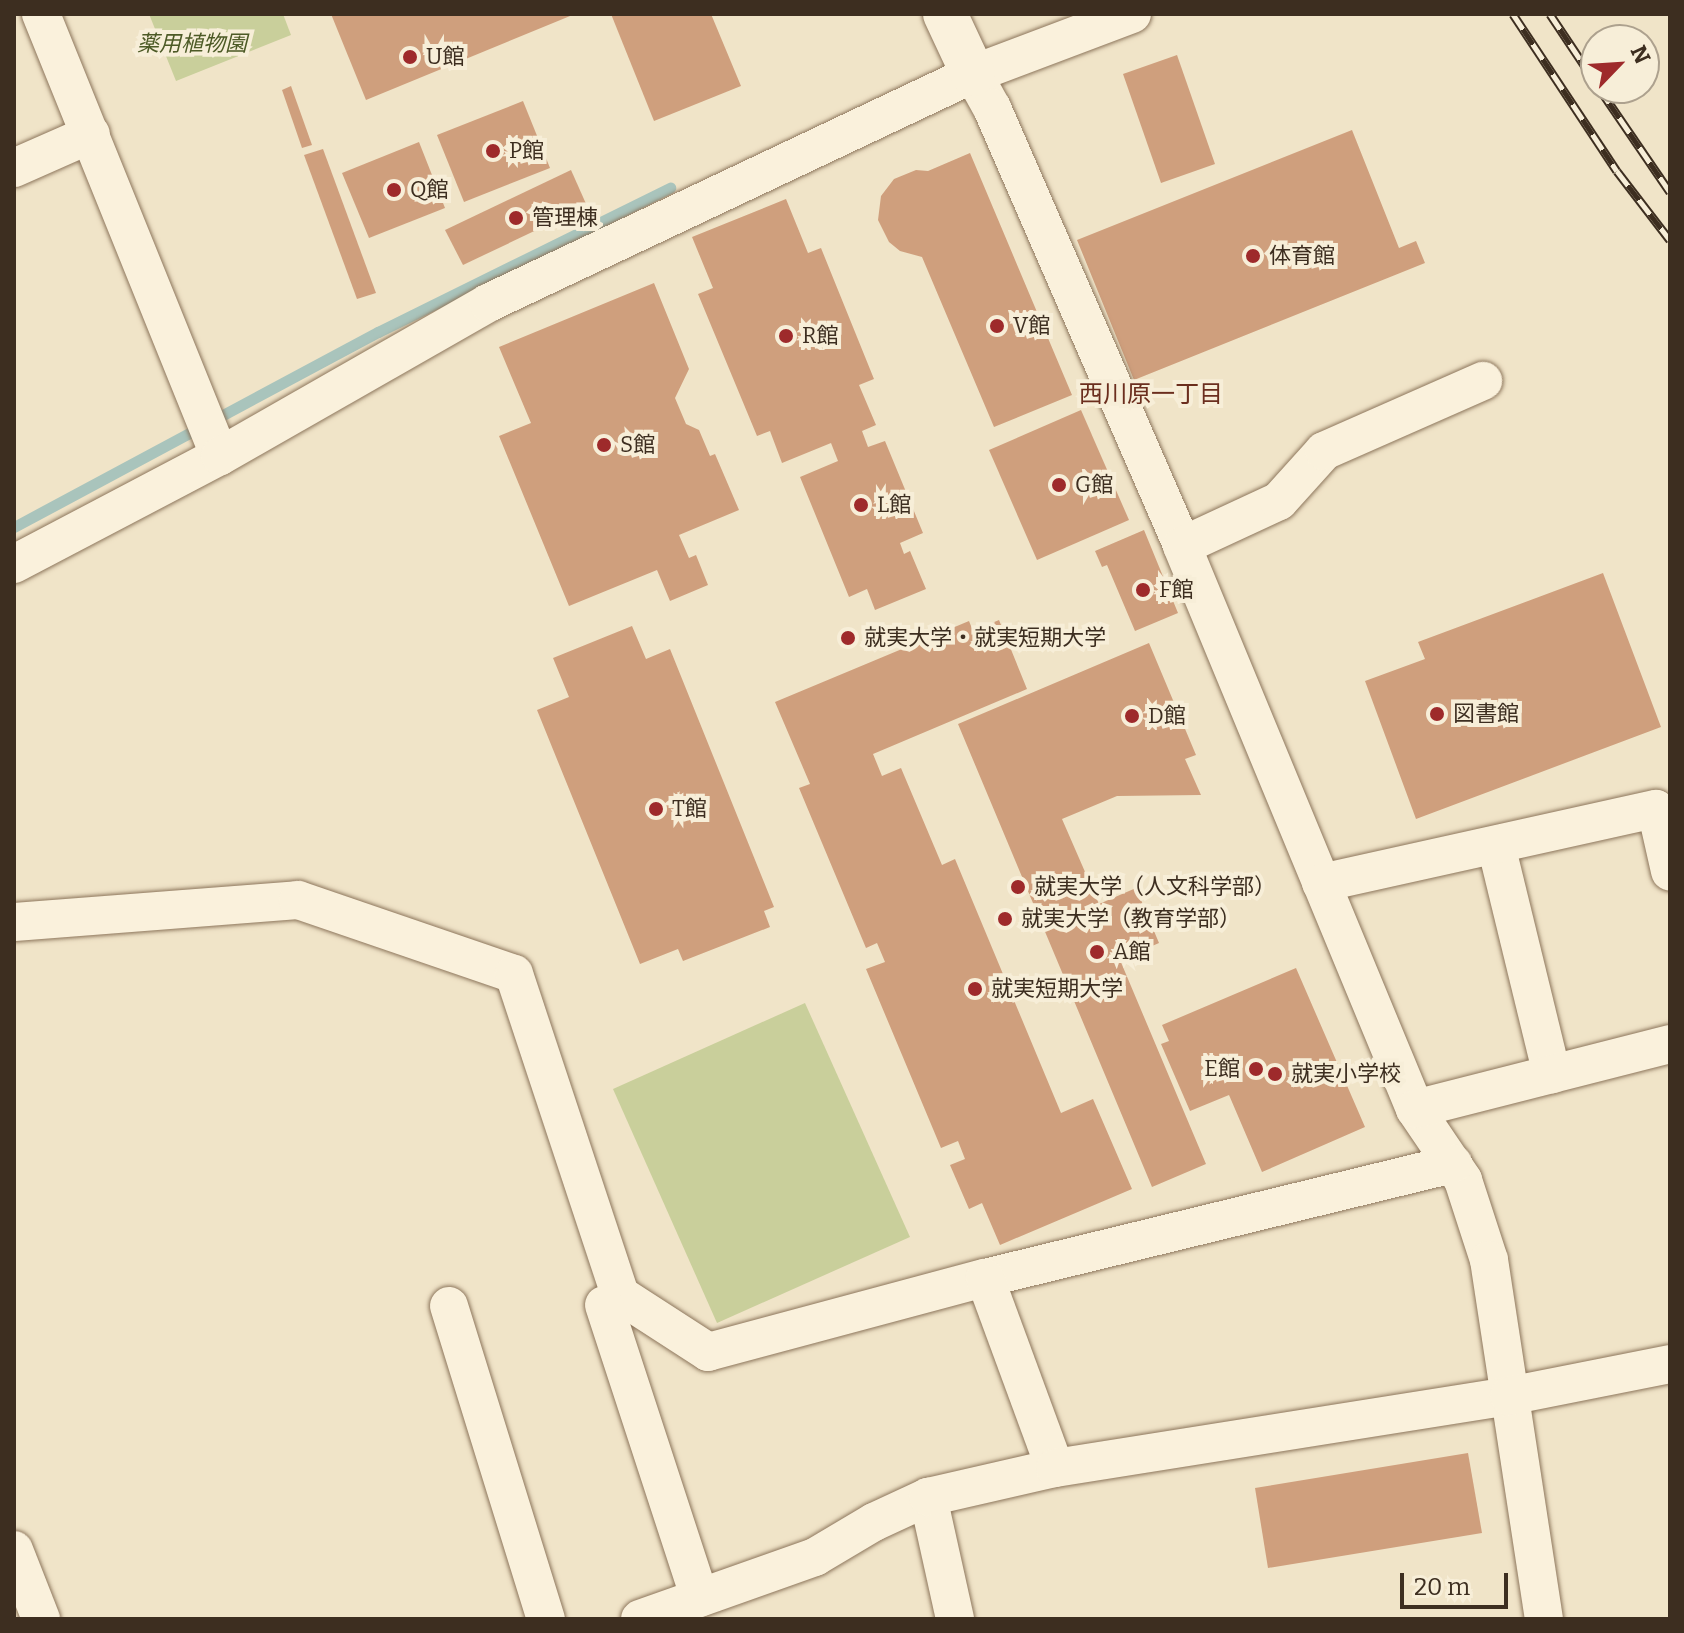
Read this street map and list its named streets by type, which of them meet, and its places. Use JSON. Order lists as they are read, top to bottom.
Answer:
{
  "districts": ["西川原一丁目"],
  "parks": ["薬用植物園"],
  "places": [
    "U館",
    "P館",
    "Q館",
    "管理棟",
    "体育館",
    "V館",
    "R館",
    "S館",
    "G館",
    "L館",
    "F館",
    "就実大学・就実短期大学",
    "図書館",
    "D館",
    "T館",
    "就実大学（人文科学部）",
    "就実大学（教育学部）",
    "A館",
    "就実短期大学",
    "E館",
    "就実小学校"
  ],
  "scale_bar": "20 m",
  "north": "top right"
}
